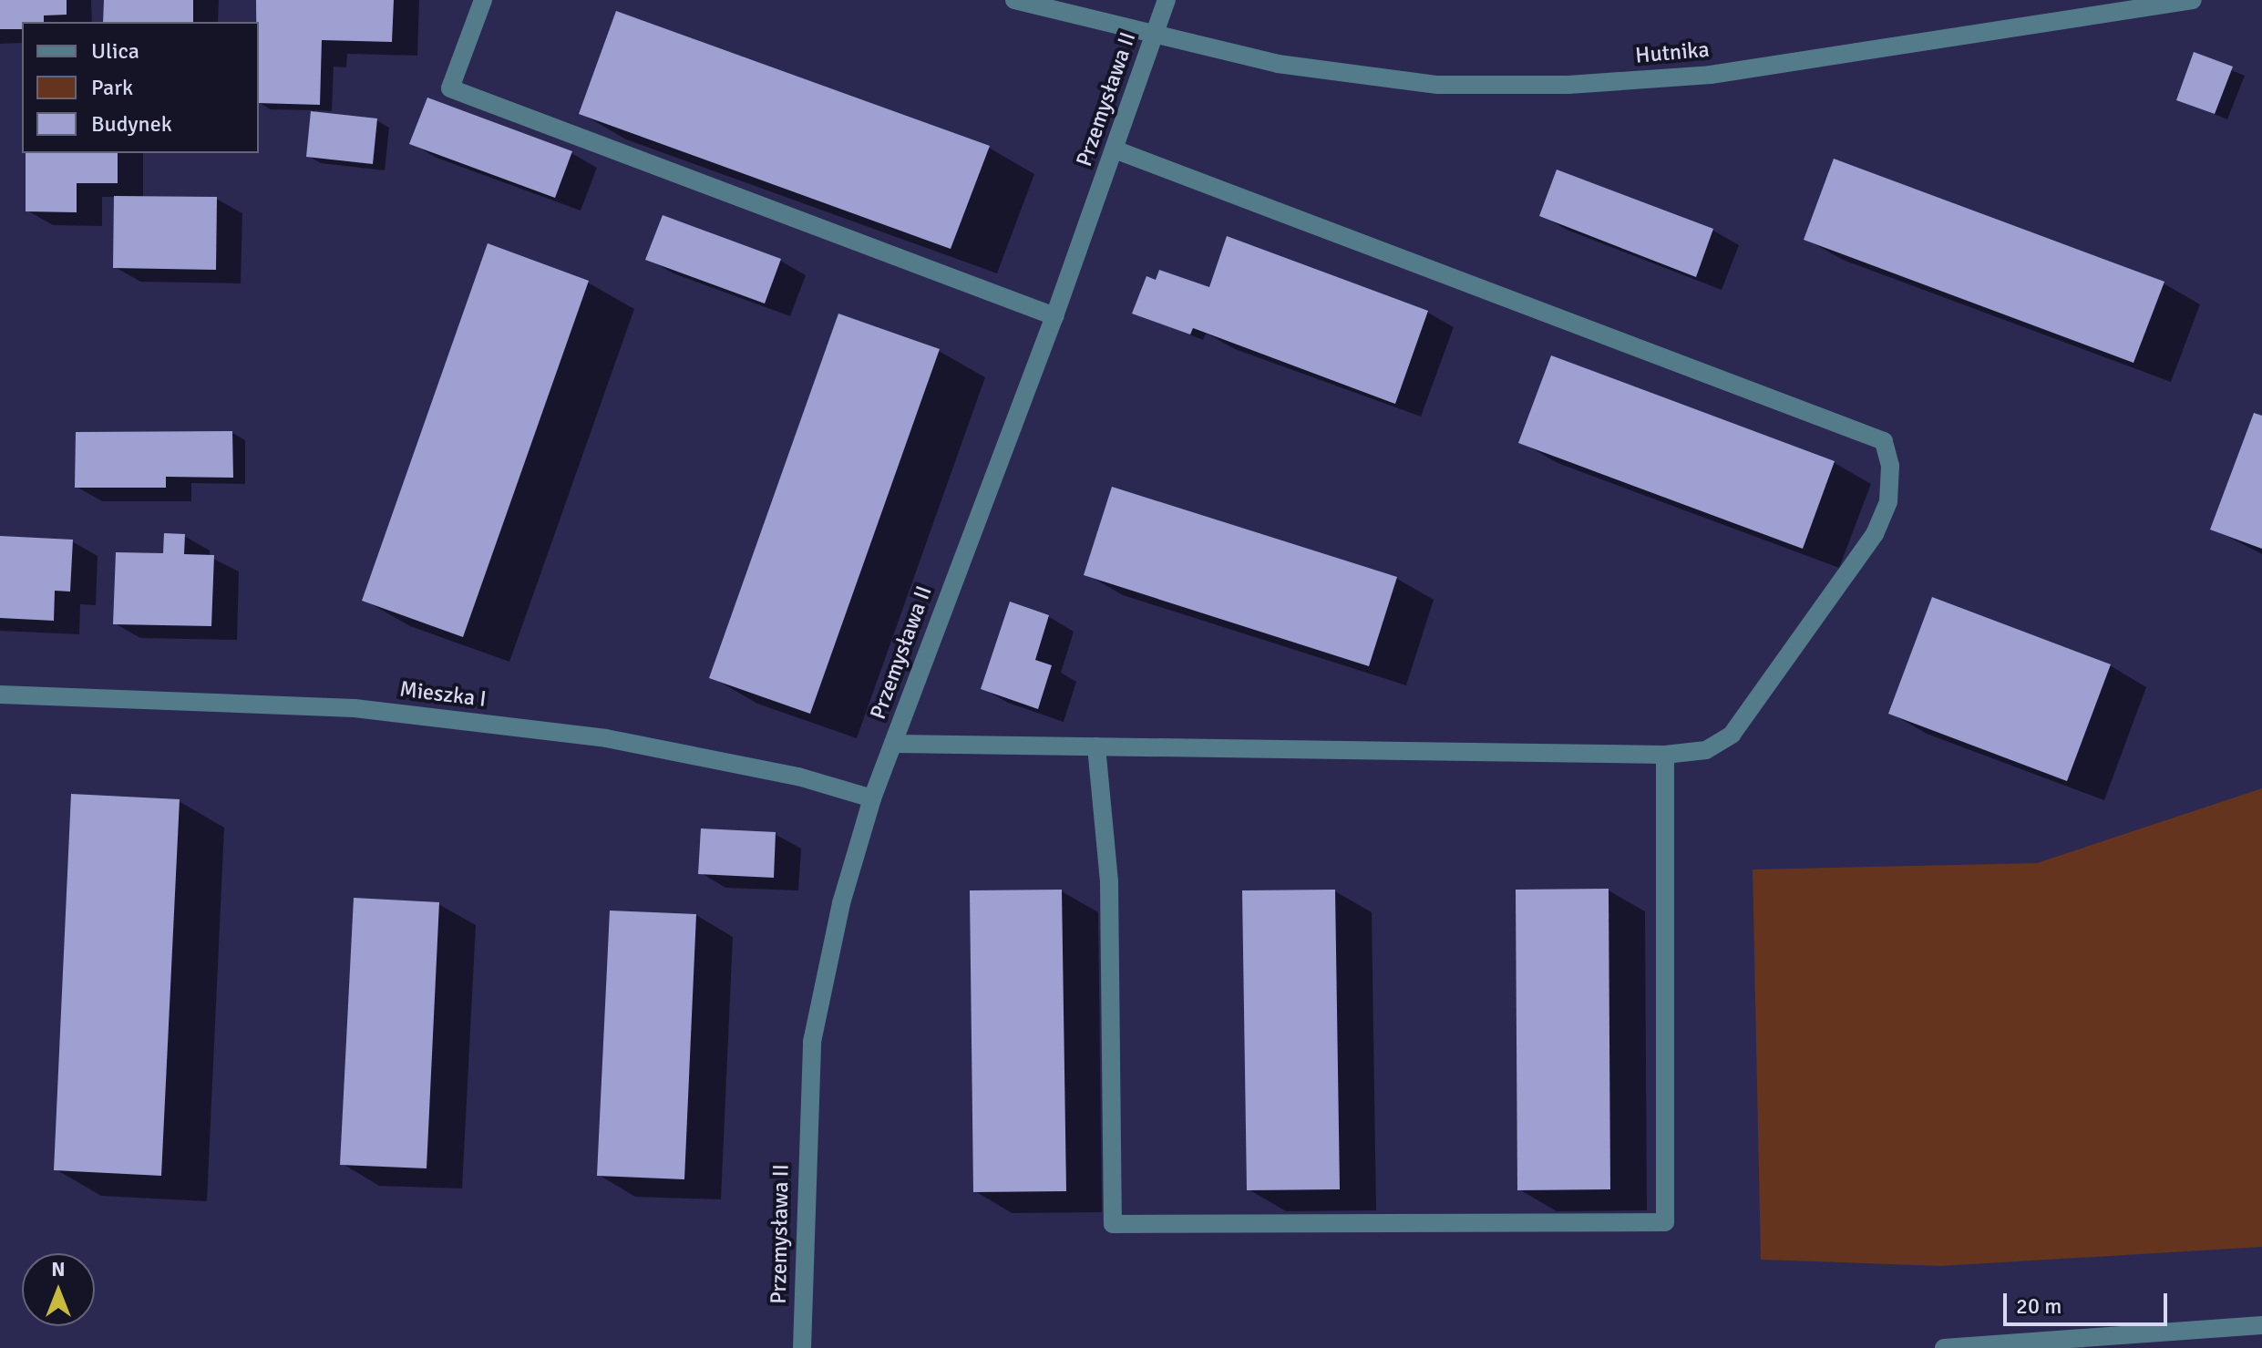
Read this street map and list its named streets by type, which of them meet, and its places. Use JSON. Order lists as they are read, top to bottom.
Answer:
{
  "streets": {
    "street": ["Hutnika", "Przemysława II", "Mieszka I"]
  },
  "crossings": [
    ["Hutnika", "Przemysława II"],
    ["Przemysława II", "Mieszka I"]
  ],
  "legend": ["Ulica", "Park", "Budynek"],
  "scale_bar": "20 m",
  "north": "top"
}
